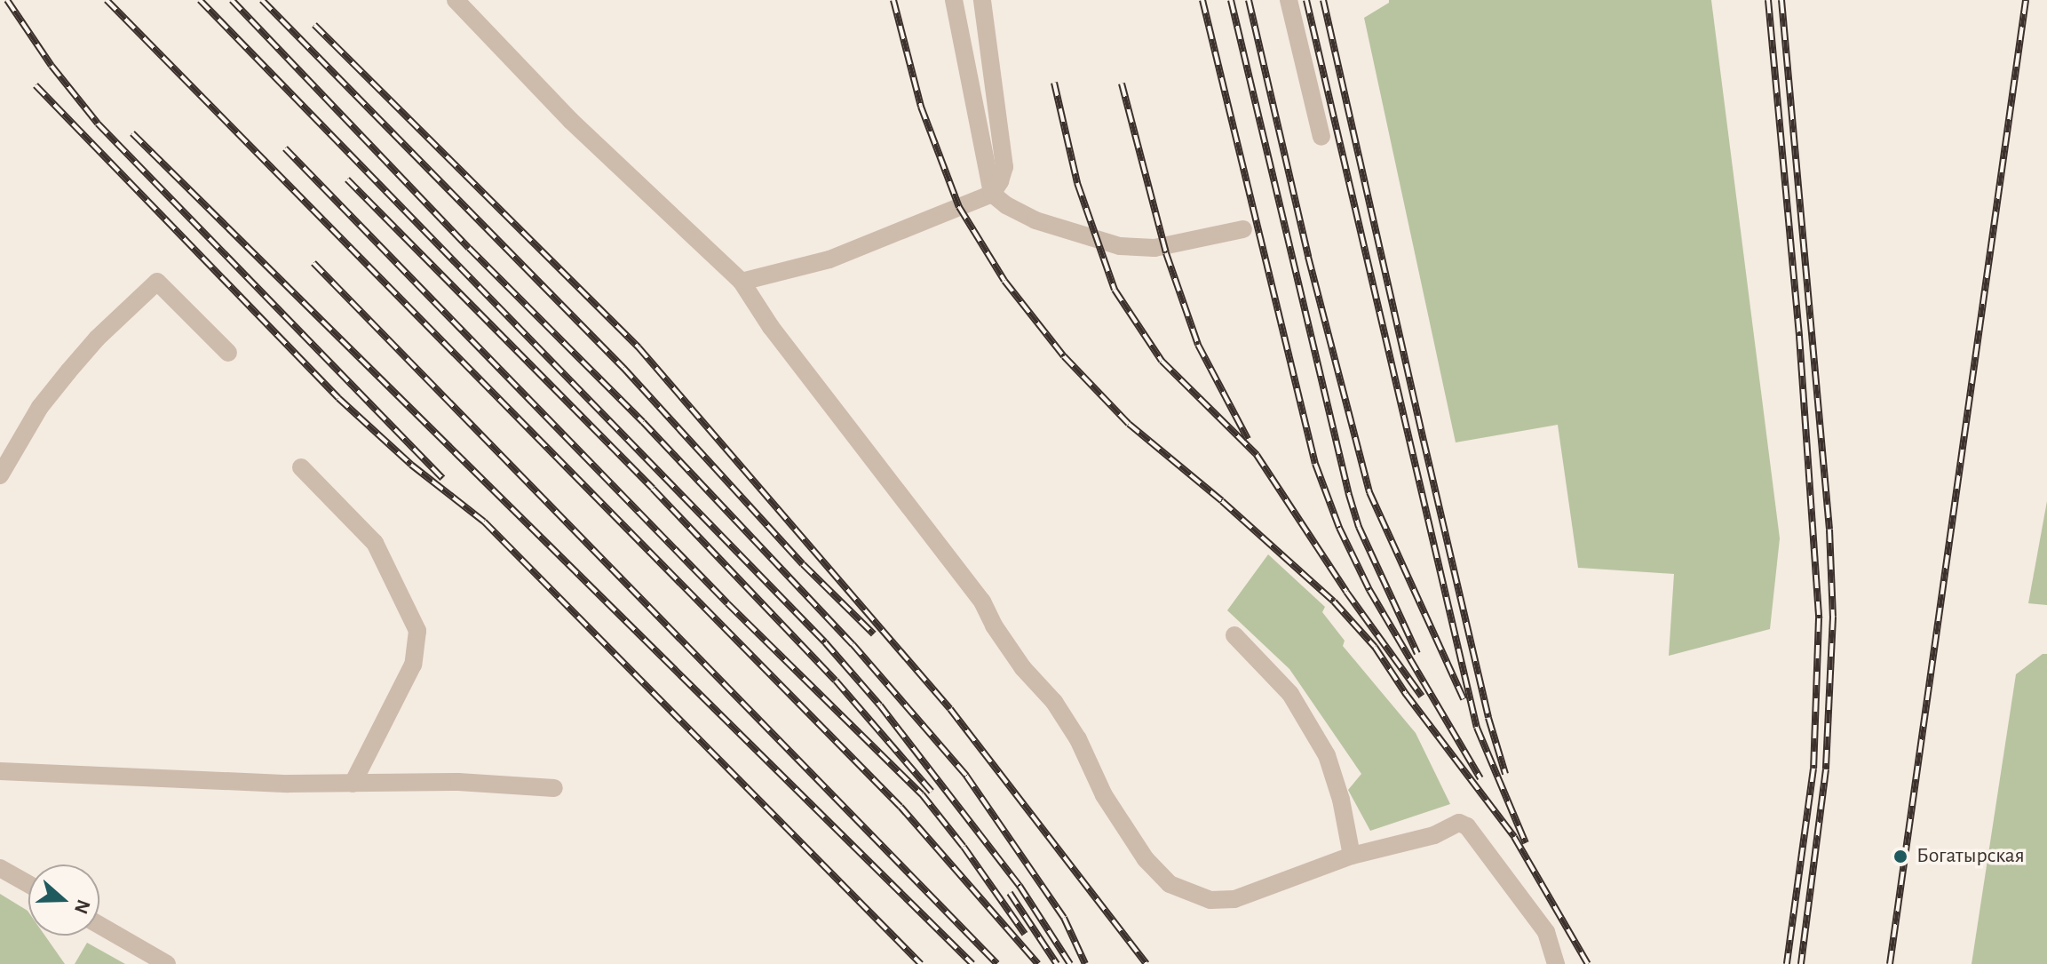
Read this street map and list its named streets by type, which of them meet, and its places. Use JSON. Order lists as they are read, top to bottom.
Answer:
{
  "places": ["Богатырская"],
  "north": "right"
}
